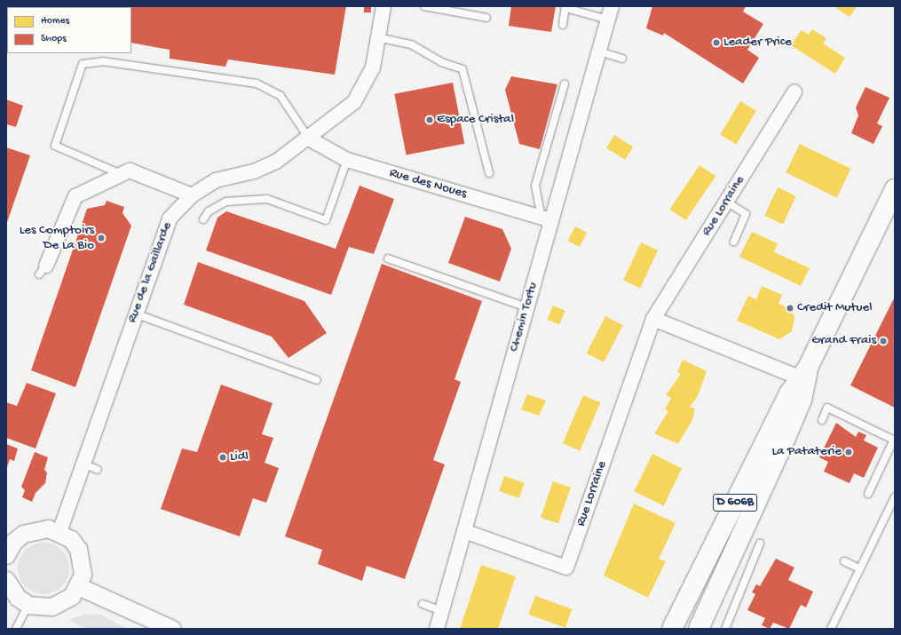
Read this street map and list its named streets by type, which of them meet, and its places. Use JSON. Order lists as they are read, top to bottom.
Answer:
{
  "streets": {
    "main road": ["D 606B"],
    "street": [
      "Rue des Noues",
      "Rue Lorraine",
      "Rue de la Gaillarde",
      "Chemin Tortu"
    ]
  },
  "crossings": [
    ["Rue des Noues", "Rue de la Gaillarde"],
    ["Rue des Noues", "Chemin Tortu"],
    ["Rue Lorraine", "Chemin Tortu"]
  ],
  "places": [
    "Leader Price",
    "Espace Cristal",
    "Les Comptoirs De La Bio",
    "Credit Mutuel",
    "Grand Frais",
    "La Pataterie",
    "Lidl"
  ],
  "legend": ["Homes", "Shops"]
}
